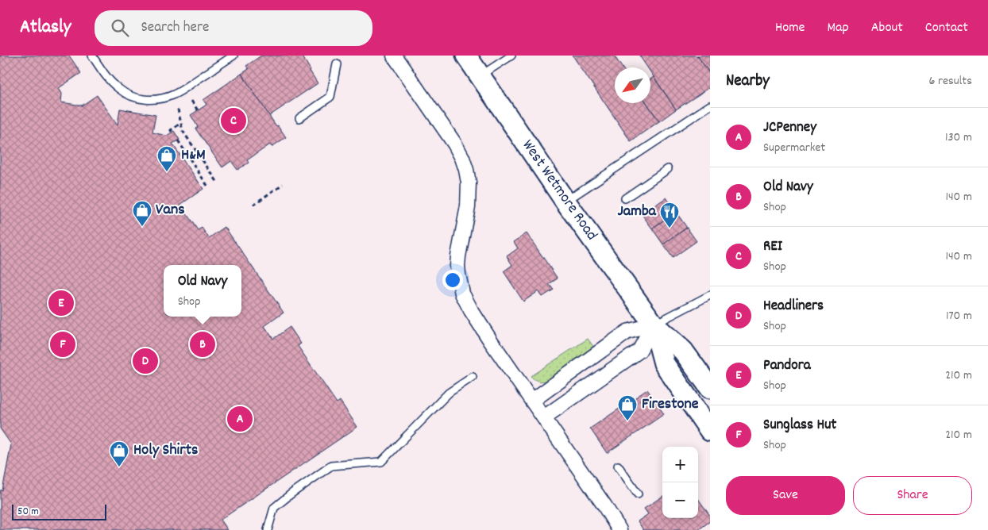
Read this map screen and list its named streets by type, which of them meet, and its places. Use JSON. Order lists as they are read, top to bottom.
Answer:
{
  "streets": {
    "main road": ["West Wetmore Road"]
  },
  "places": {
    "shop": [
      "H&M",
      "Vans",
      "Firestone",
      "Holy Shirts"
    ],
    "restaurant": ["Jamba"]
  },
  "scale_bar": "50 m",
  "north": "bottom left",
  "page": {
    "header": "Atlasly",
    "search": "Search here",
    "nav": [
      "Home",
      "Map",
      "About",
      "Contact"
    ],
    "heading": ["Nearby", "6 results"],
    "pins": [
      "C",
      "E",
      "B",
      "F",
      "D",
      "A"
    ],
    "list": [
      {
        "mark": "A",
        "name": "JCPenney",
        "note": "Supermarket",
        "value": "130 m"
      },
      {
        "mark": "B",
        "name": "Old Navy",
        "note": "Shop",
        "value": "140 m"
      },
      {
        "mark": "C",
        "name": "REI",
        "note": "Shop",
        "value": "140 m"
      },
      {
        "mark": "D",
        "name": "Headliners",
        "note": "Shop",
        "value": "170 m"
      },
      {
        "mark": "E",
        "name": "Pandora",
        "note": "Shop",
        "value": "210 m"
      },
      {
        "mark": "F",
        "name": "Sunglass Hut",
        "note": "Shop",
        "value": "210 m"
      }
    ],
    "popup": ["Old Navy", "Shop"],
    "map_buttons": ["+", "−"],
    "buttons": ["Save", "Share"],
    "scale": "50 m"
  }
}
